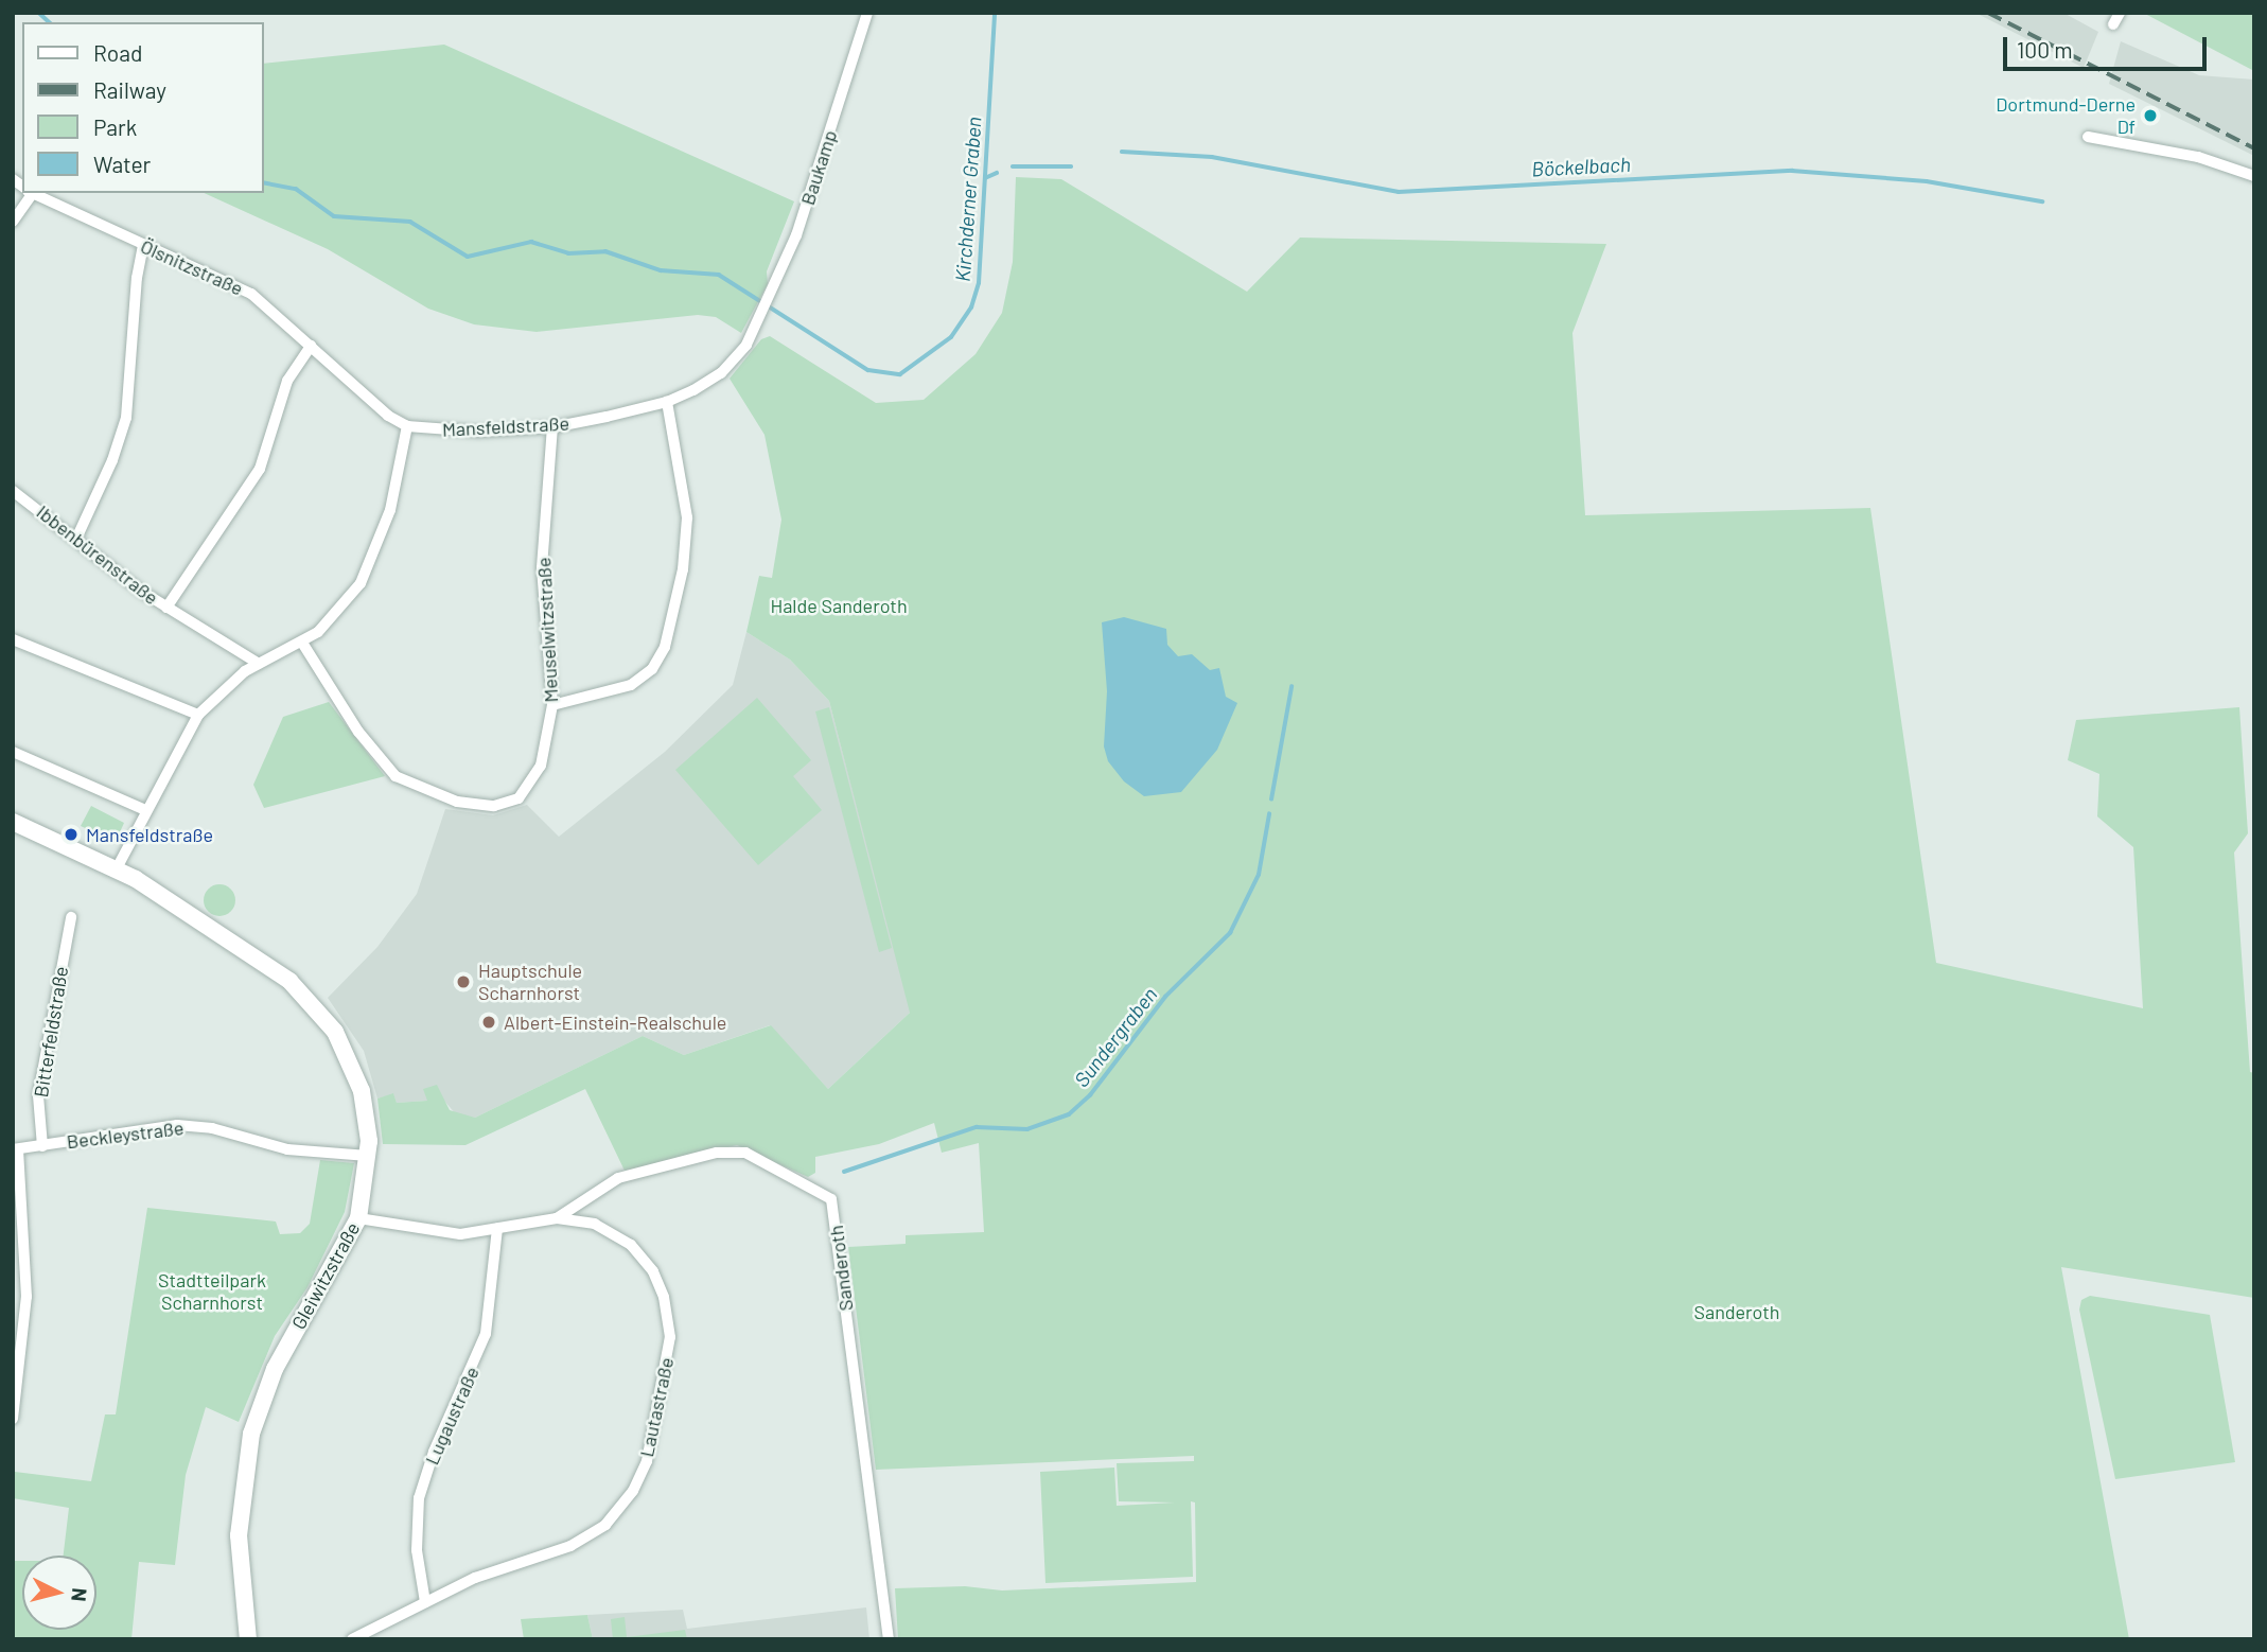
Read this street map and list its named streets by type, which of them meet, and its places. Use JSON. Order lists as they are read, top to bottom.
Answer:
{
  "streets": {
    "street": [
      "Baukamp",
      "Ölsnitzstraße",
      "Mansfeldstraße",
      "Ibbenbürenstraße",
      "Meuselwitzstraße",
      "Bitterfeldstraße",
      "Beckleystraße",
      "Sanderoth",
      "Gleiwitzstraße",
      "Lautastraße",
      "Lugaustraße"
    ]
  },
  "crossings": [
    ["Baukamp", "Mansfeldstraße"],
    ["Ölsnitzstraße", "Mansfeldstraße"],
    ["Mansfeldstraße", "Meuselwitzstraße"],
    ["Bitterfeldstraße", "Beckleystraße"],
    ["Beckleystraße", "Gleiwitzstraße"],
    ["Sanderoth", "Lautastraße"],
    ["Gleiwitzstraße", "Lautastraße"],
    ["Lautastraße", "Lugaustraße"]
  ],
  "water": ["Böckelbach", "Kirchderner Graben", "Sundergraben"],
  "parks": ["Halde Sanderoth", "Stadtteilpark Scharnhorst", "Sanderoth"],
  "places": [
    "Dortmund-Derne Df",
    "Mansfeldstraße",
    "Hauptschule Scharnhorst",
    "Albert-Einstein-Realschule"
  ],
  "legend": [
    "Road",
    "Railway",
    "Park",
    "Water"
  ],
  "scale_bar": "100 m",
  "north": "right"
}
